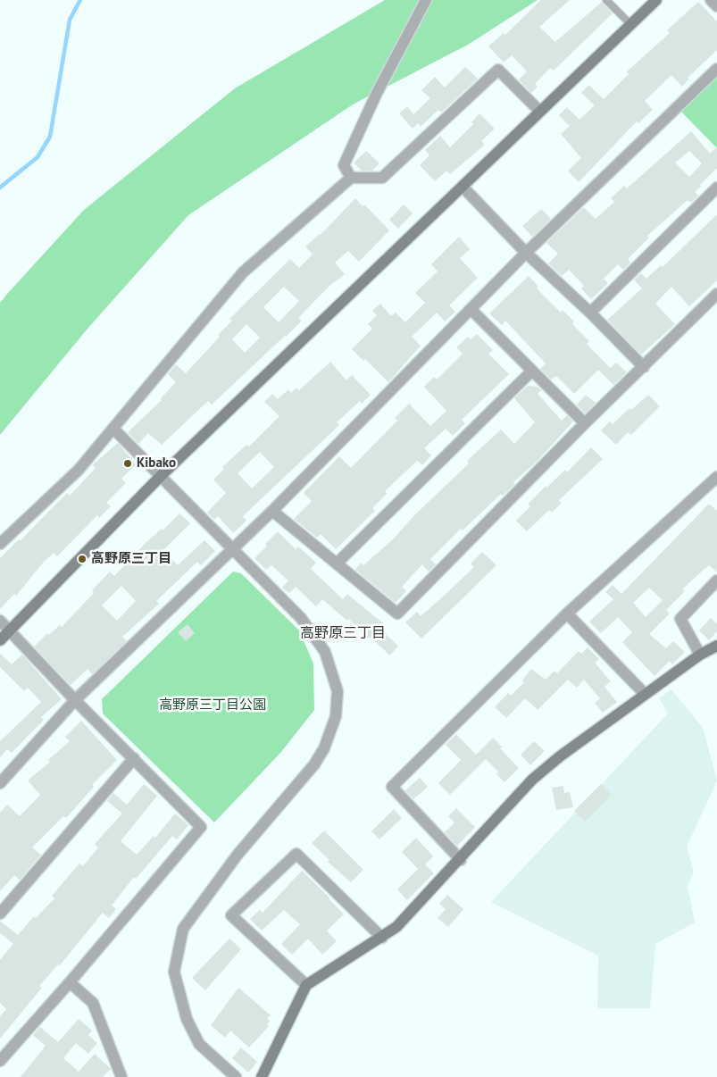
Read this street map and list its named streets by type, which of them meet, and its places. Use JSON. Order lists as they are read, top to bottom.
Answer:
{
  "districts": ["高野原三丁目"],
  "parks": ["高野原三丁目公園"],
  "places": ["Kibako", "高野原三丁目"]
}
